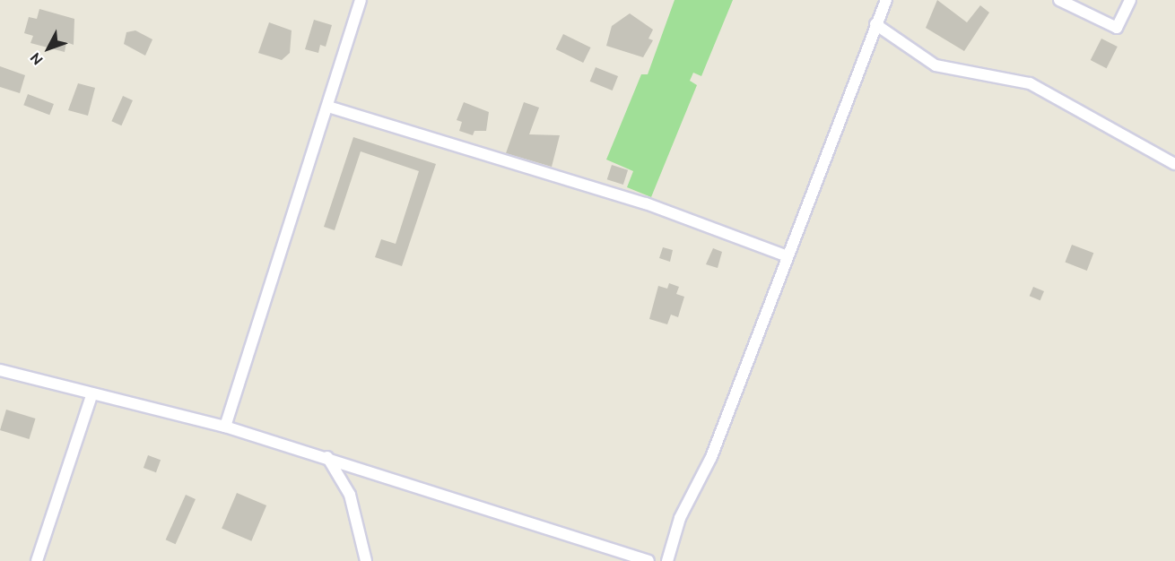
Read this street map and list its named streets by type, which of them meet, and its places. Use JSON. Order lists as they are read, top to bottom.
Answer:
{
  "north": "bottom left"
}
